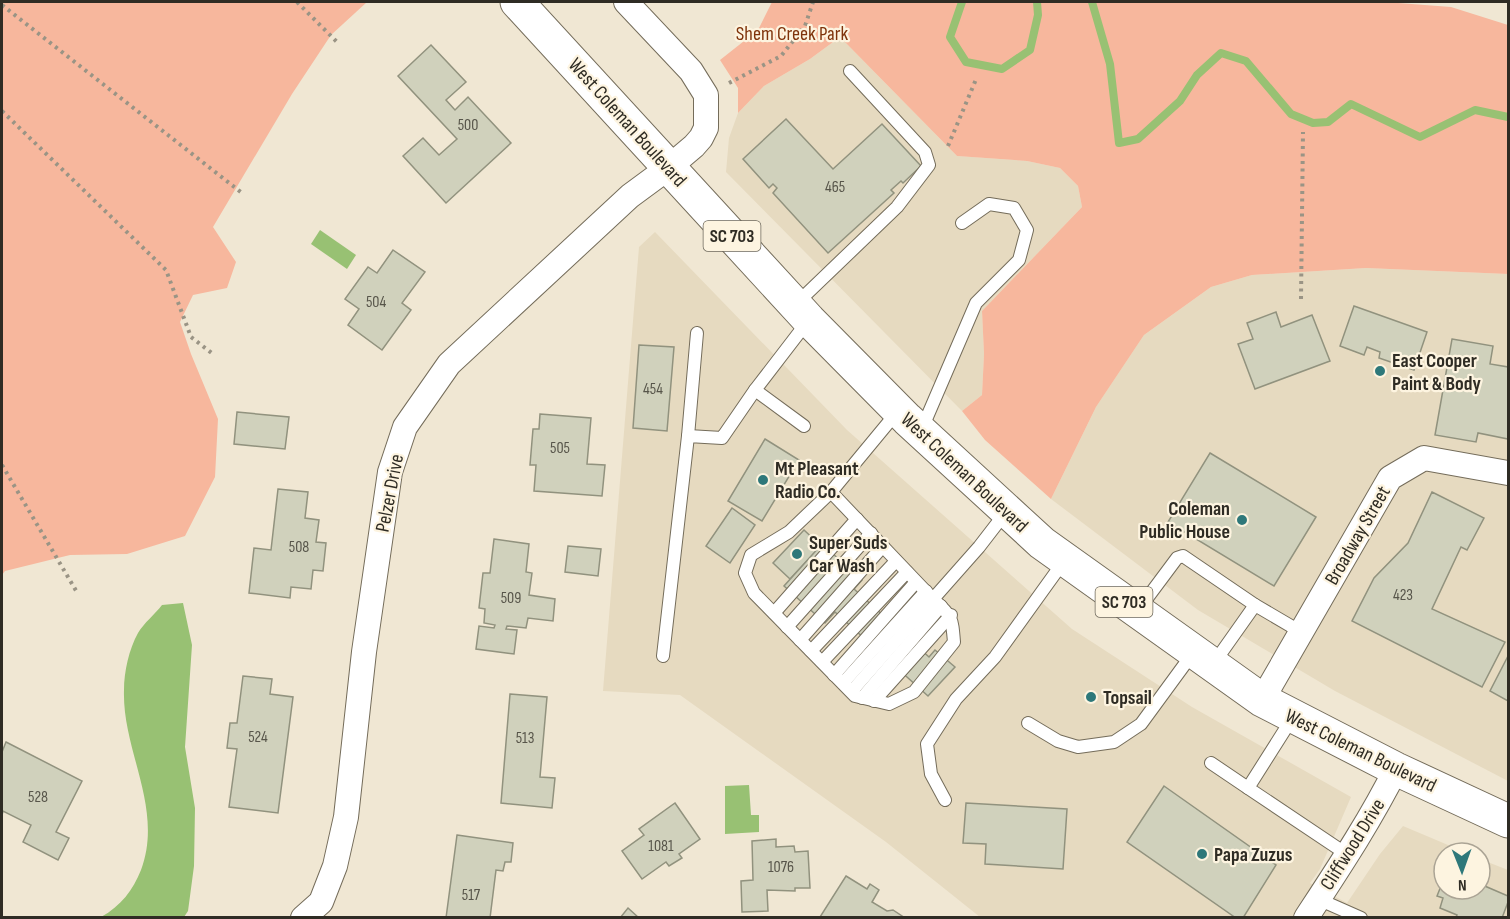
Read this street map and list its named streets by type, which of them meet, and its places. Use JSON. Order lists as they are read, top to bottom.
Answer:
{
  "streets": {
    "main road": ["West Coleman Boulevard", "SC 703"],
    "street": ["Pelzer Drive", "Broadway Street", "Cliffwood Drive"]
  },
  "crossings": [
    ["West Coleman Boulevard", "Pelzer Drive"],
    ["West Coleman Boulevard", "Broadway Street"],
    ["West Coleman Boulevard", "Cliffwood Drive"]
  ],
  "parks": ["Shem Creek Park"],
  "places": [
    "East Cooper Paint & Body",
    "Mt Pleasant Radio Co.",
    "Coleman Public House",
    "Super Suds Car Wash",
    "Topsail",
    "Papa Zuzus"
  ],
  "house_numbers": [
    "500",
    "465",
    "504",
    "454",
    "505",
    "508",
    "423",
    "509",
    "524",
    "513",
    "528",
    "1081",
    "1076",
    "517"
  ],
  "north": "bottom"
}
